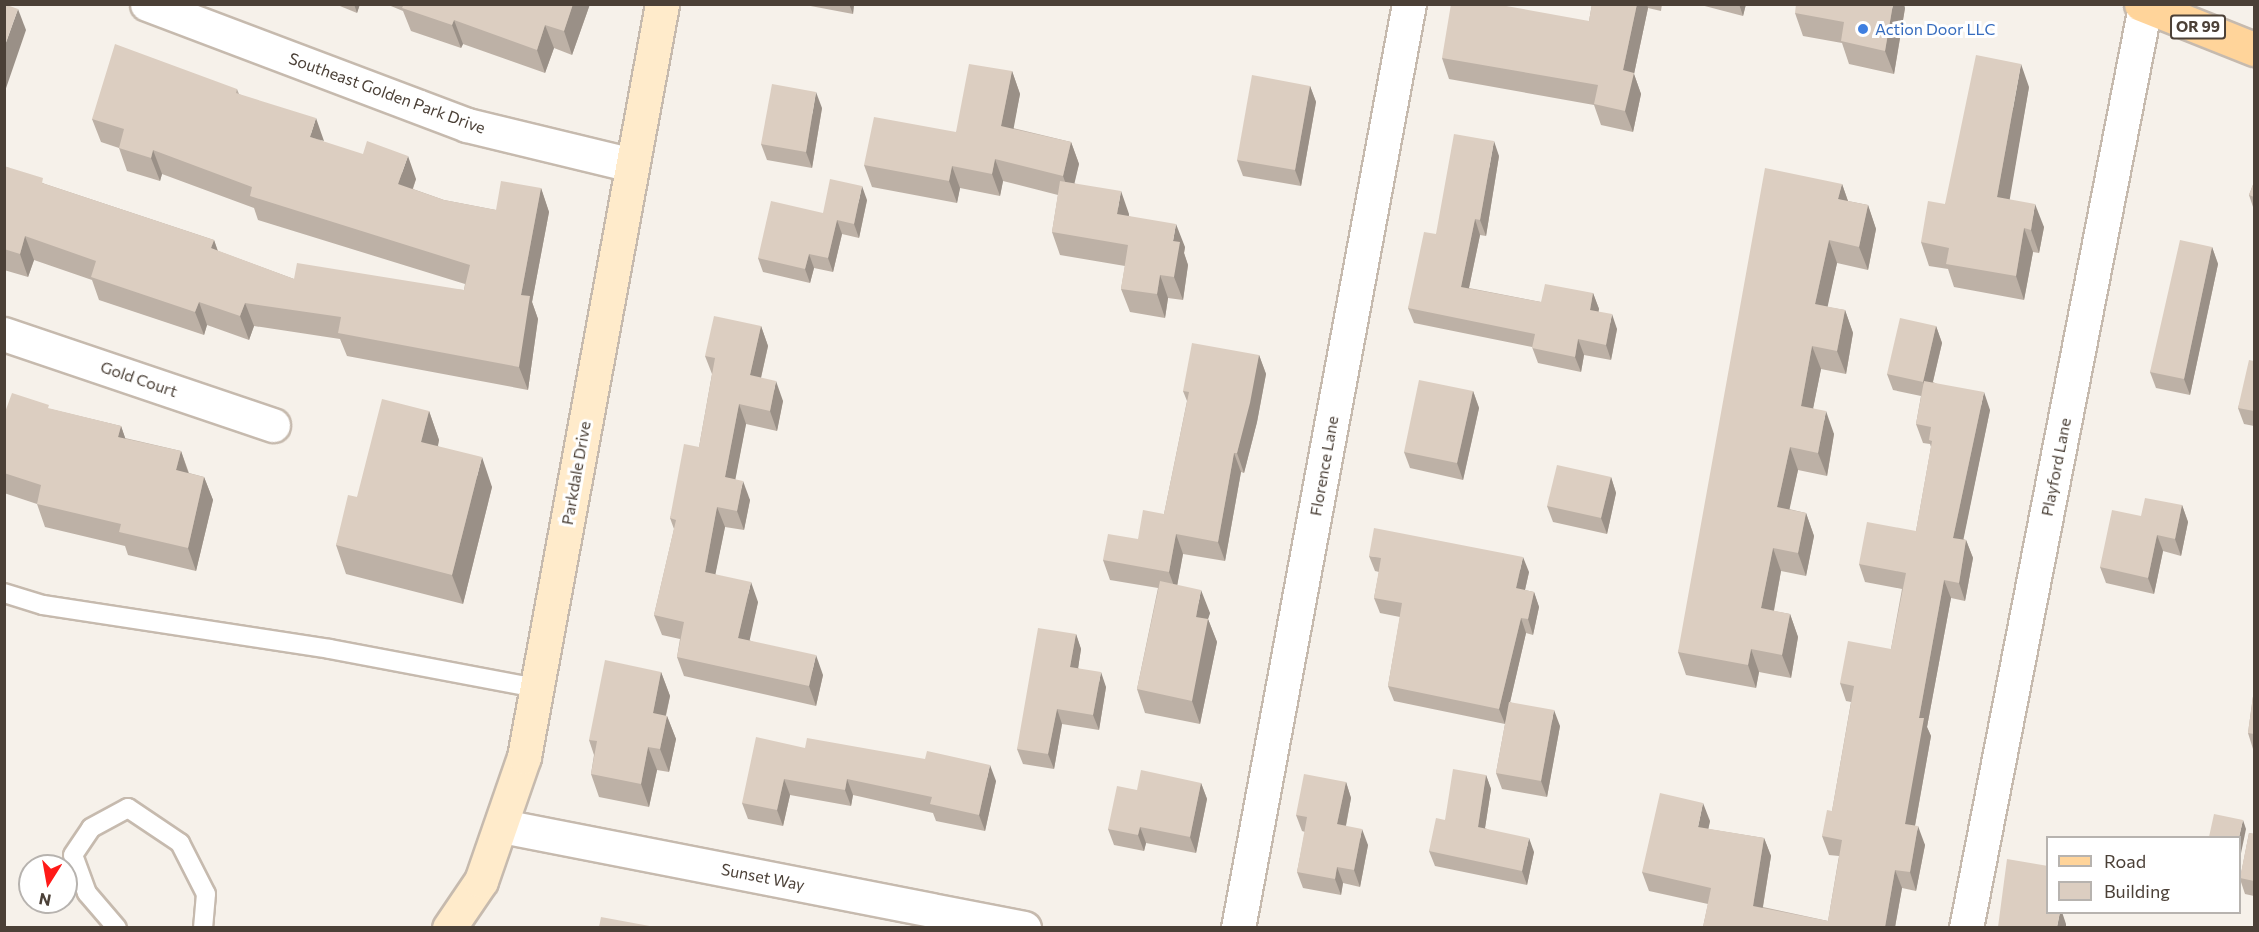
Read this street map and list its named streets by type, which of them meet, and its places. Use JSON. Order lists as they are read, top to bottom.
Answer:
{
  "streets": {
    "main road": ["OR 99", "Parkdale Drive"],
    "street": [
      "Southeast Golden Park Drive",
      "Gold Court",
      "Florence Lane",
      "Playford Lane",
      "Sunset Way"
    ]
  },
  "crossings": [
    ["OR 99", "Playford Lane"],
    ["Southeast Golden Park Drive", "Parkdale Drive"],
    ["Parkdale Drive", "Sunset Way"]
  ],
  "places": ["Action Door LLC"],
  "legend": ["Road", "Building"],
  "north": "bottom"
}
